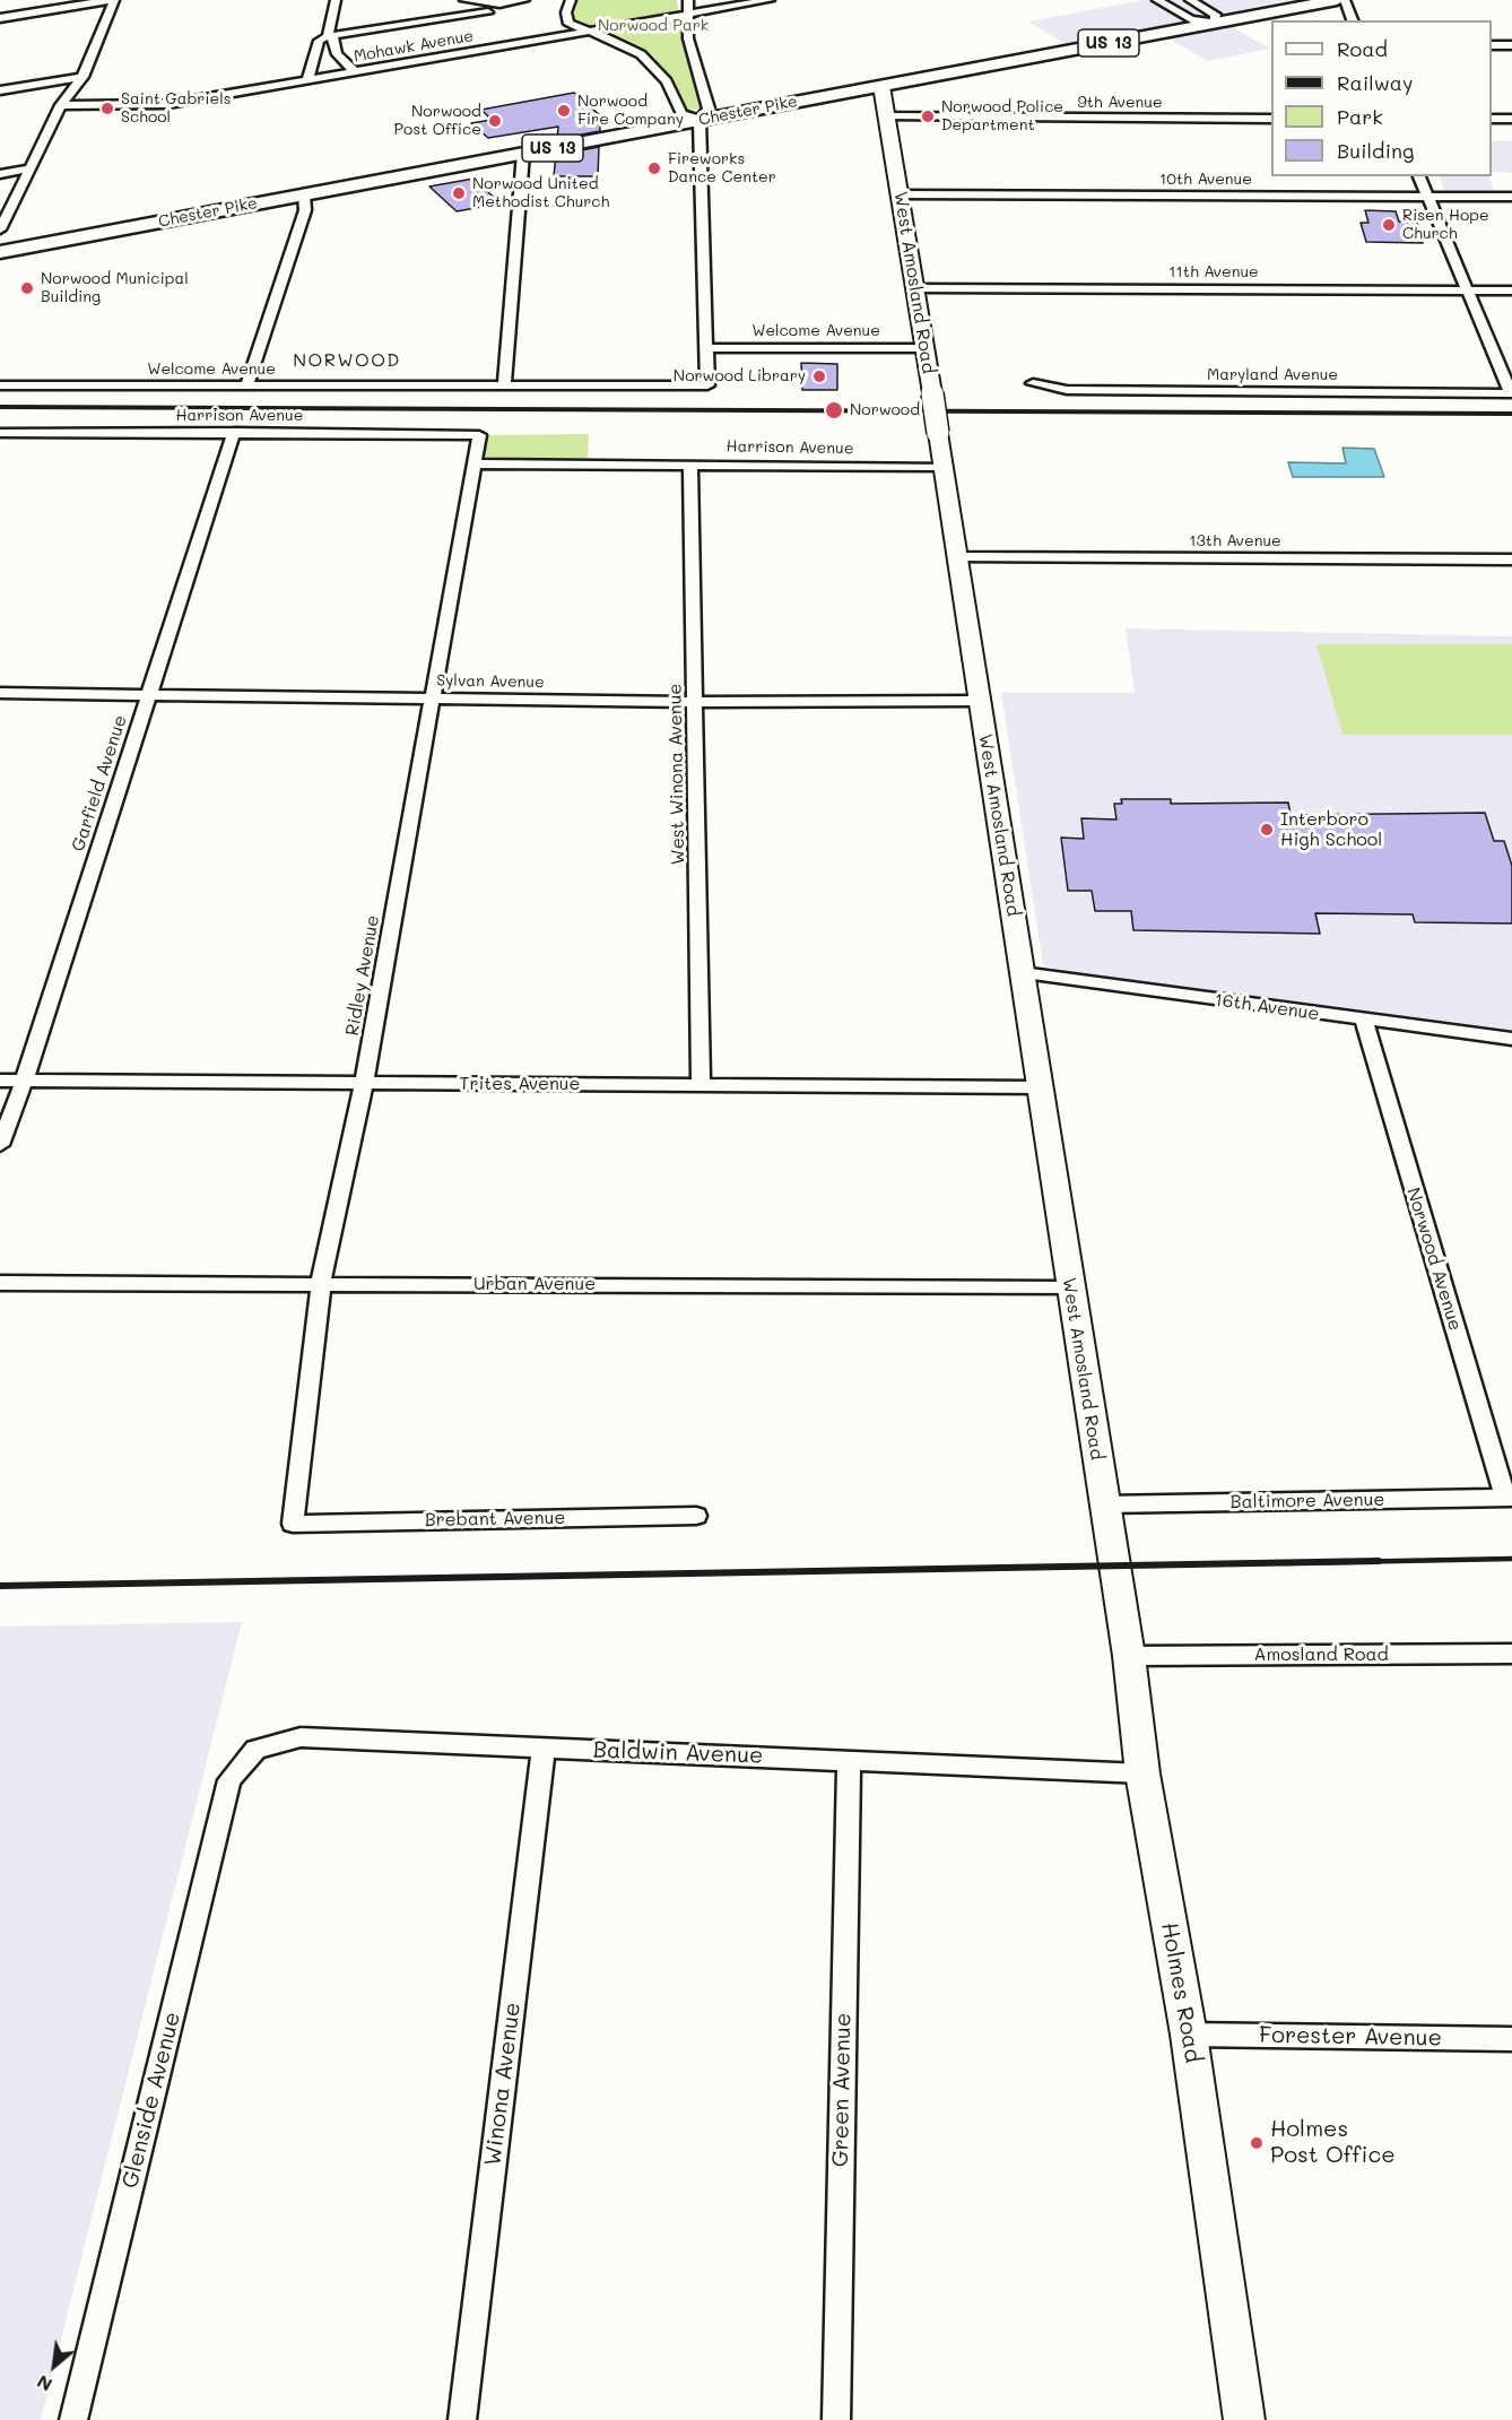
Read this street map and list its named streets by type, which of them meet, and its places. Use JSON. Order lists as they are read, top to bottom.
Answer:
{
  "streets": {
    "main road": ["US 13", "Chester Pike"],
    "street": [
      "Mohawk Avenue",
      "9th Avenue",
      "10th Avenue",
      "11th Avenue",
      "West Amosland Road",
      "Welcome Avenue",
      "Maryland Avenue",
      "Harrison Avenue",
      "13th Avenue",
      "Sylvan Avenue",
      "West Winona Avenue",
      "Garfield Avenue",
      "Ridley Avenue",
      "16th Avenue",
      "Trites Avenue",
      "Norwood Avenue",
      "Urban Avenue",
      "Baltimore Avenue",
      "Brebant Avenue",
      "Amosland Road",
      "Baldwin Avenue",
      "Holmes Road",
      "Forester Avenue",
      "Winona Avenue",
      "Green Avenue",
      "Glenside Avenue"
    ]
  },
  "crossings": [
    ["9th Avenue", "West Amosland Road"],
    ["Chester Pike", "West Amosland Road"],
    ["10th Avenue", "West Amosland Road"],
    ["11th Avenue", "West Amosland Road"],
    ["West Amosland Road", "Welcome Avenue"],
    ["West Amosland Road", "Harrison Avenue"],
    ["West Amosland Road", "13th Avenue"],
    ["West Amosland Road", "Sylvan Avenue"],
    ["West Amosland Road", "16th Avenue"],
    ["West Amosland Road", "Trites Avenue"],
    ["West Amosland Road", "Urban Avenue"],
    ["West Amosland Road", "Baltimore Avenue"],
    ["West Amosland Road", "Holmes Road"],
    ["Harrison Avenue", "West Winona Avenue"],
    ["Harrison Avenue", "Garfield Avenue"],
    ["Harrison Avenue", "Ridley Avenue"],
    ["Sylvan Avenue", "West Winona Avenue"],
    ["Sylvan Avenue", "Garfield Avenue"],
    ["Sylvan Avenue", "Ridley Avenue"],
    ["West Winona Avenue", "Trites Avenue"],
    ["Garfield Avenue", "Trites Avenue"],
    ["Ridley Avenue", "Trites Avenue"],
    ["Ridley Avenue", "Urban Avenue"],
    ["Ridley Avenue", "Brebant Avenue"],
    ["16th Avenue", "Norwood Avenue"],
    ["Norwood Avenue", "Baltimore Avenue"],
    ["Amosland Road", "Holmes Road"],
    ["Baldwin Avenue", "Holmes Road"],
    ["Baldwin Avenue", "Winona Avenue"],
    ["Baldwin Avenue", "Green Avenue"],
    ["Baldwin Avenue", "Glenside Avenue"],
    ["Holmes Road", "Forester Avenue"]
  ],
  "districts": ["NORWOOD"],
  "parks": ["Norwood Park"],
  "places": [
    "Saint Gabriels School",
    "Norwood Fire Company",
    "Norwood Police Department",
    "Norwood Post Office",
    "Fireworks Dance Center",
    "Norwood United Methodist Church",
    "Risen Hope Church",
    "Norwood Municipal Building",
    "Norwood Library",
    "Norwood",
    "Interboro High School",
    "Holmes Post Office"
  ],
  "legend": [
    "Road",
    "Railway",
    "Park",
    "Building"
  ],
  "north": "bottom left"
}
